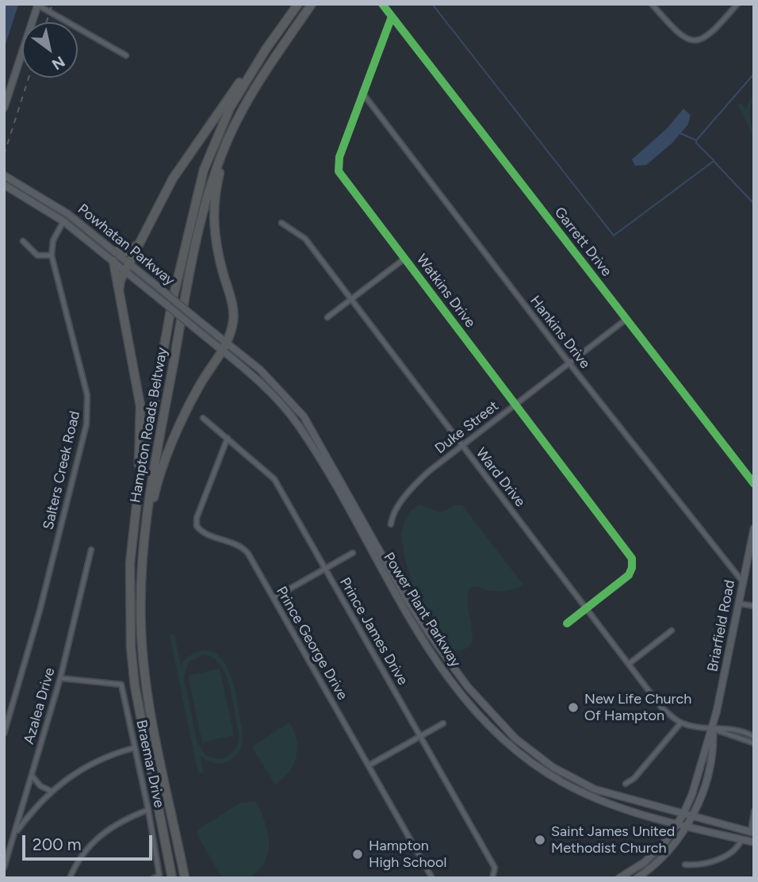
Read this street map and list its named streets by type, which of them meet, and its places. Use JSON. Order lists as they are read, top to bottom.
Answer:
{
  "streets": {
    "highway": ["Hampton Roads Beltway"],
    "main road": ["Powhatan Parkway", "Power Plant Parkway", "Briarfield Road"],
    "street": [
      "Garrett Drive",
      "Watkins Drive",
      "Hankins Drive",
      "Duke Street",
      "Salters Creek Road",
      "Ward Drive",
      "Prince James Drive",
      "Prince George Drive",
      "Azalea Drive",
      "Braemar Drive"
    ]
  },
  "crossings": [
    ["Garrett Drive", "Watkins Drive"],
    ["Garrett Drive", "Duke Street"],
    ["Powhatan Parkway", "Power Plant Parkway"],
    ["Watkins Drive", "Hankins Drive"],
    ["Watkins Drive", "Duke Street"],
    ["Watkins Drive", "Ward Drive"],
    ["Hankins Drive", "Duke Street"],
    ["Hankins Drive", "Briarfield Road"],
    ["Duke Street", "Ward Drive"],
    ["Ward Drive", "Briarfield Road"],
    ["Power Plant Parkway", "Briarfield Road"],
    ["Prince James Drive", "Prince George Drive"],
    ["Azalea Drive", "Braemar Drive"]
  ],
  "places": ["New Life Church Of Hampton", "Saint James United Methodist Church", "Hampton High School"],
  "scale_bar": "200 m",
  "north": "bottom right"
}
